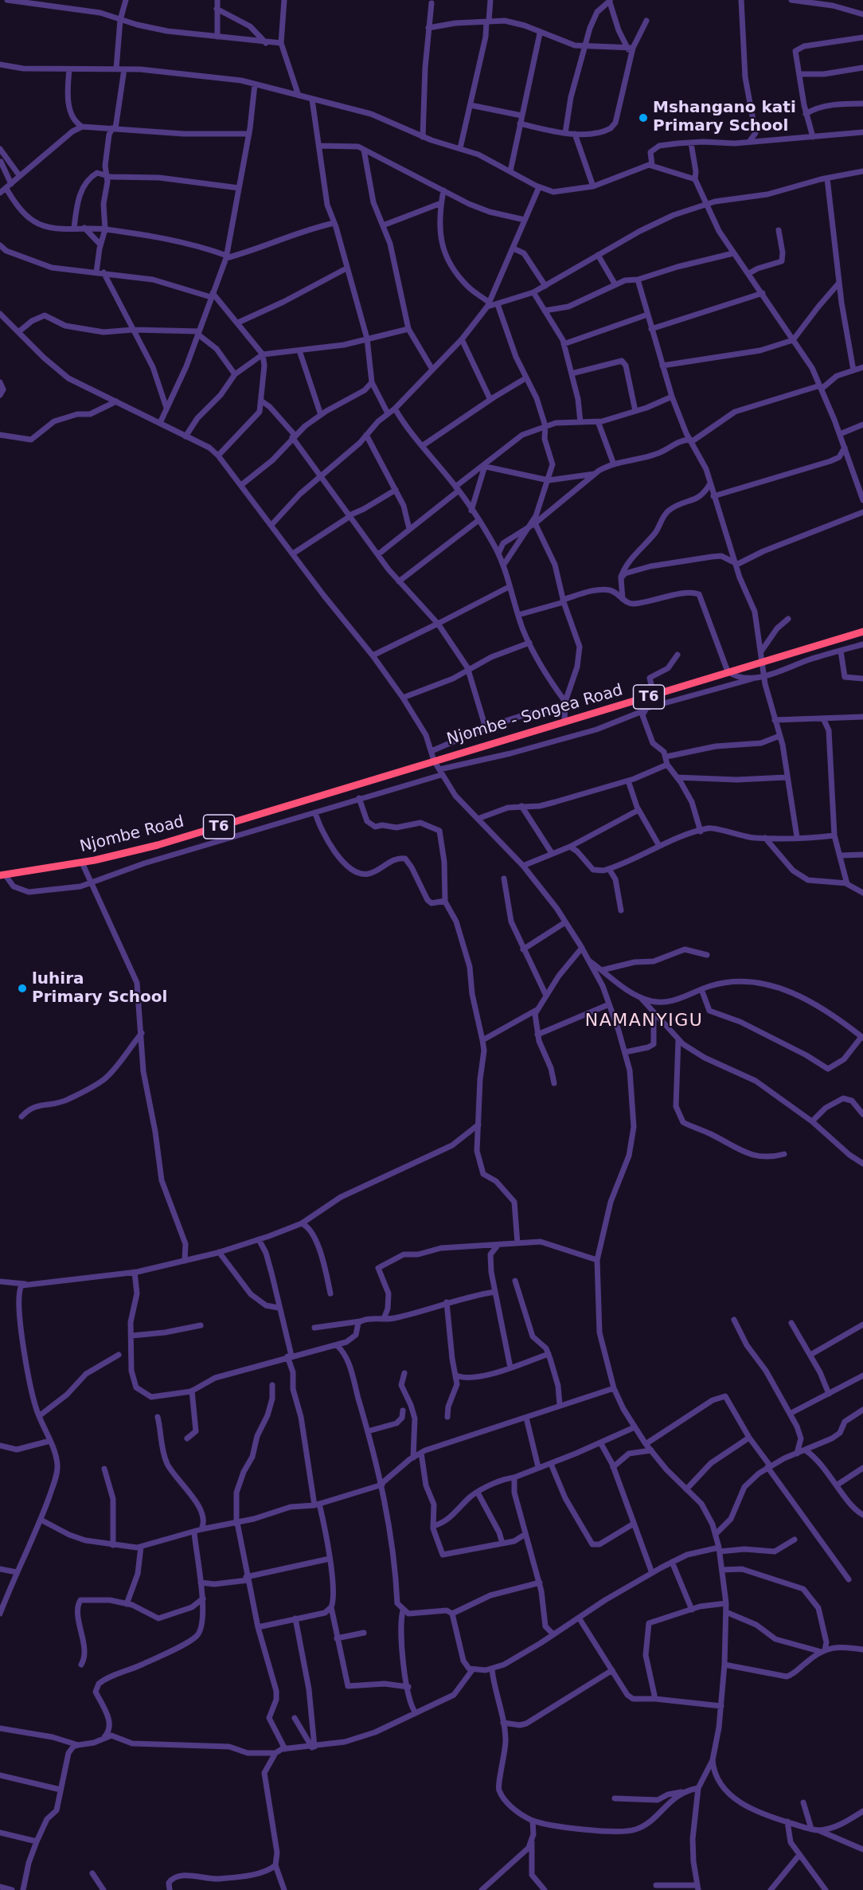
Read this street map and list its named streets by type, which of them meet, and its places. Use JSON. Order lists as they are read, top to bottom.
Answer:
{
  "streets": {
    "highway": ["T6", "Njombe - Songea Road", "Njombe Road"]
  },
  "crossings": [
    ["Njombe - Songea Road", "Njombe Road"]
  ],
  "districts": ["NAMANYIGU"],
  "places": ["Mshangano kati Primary School", "luhira Primary School"]
}
